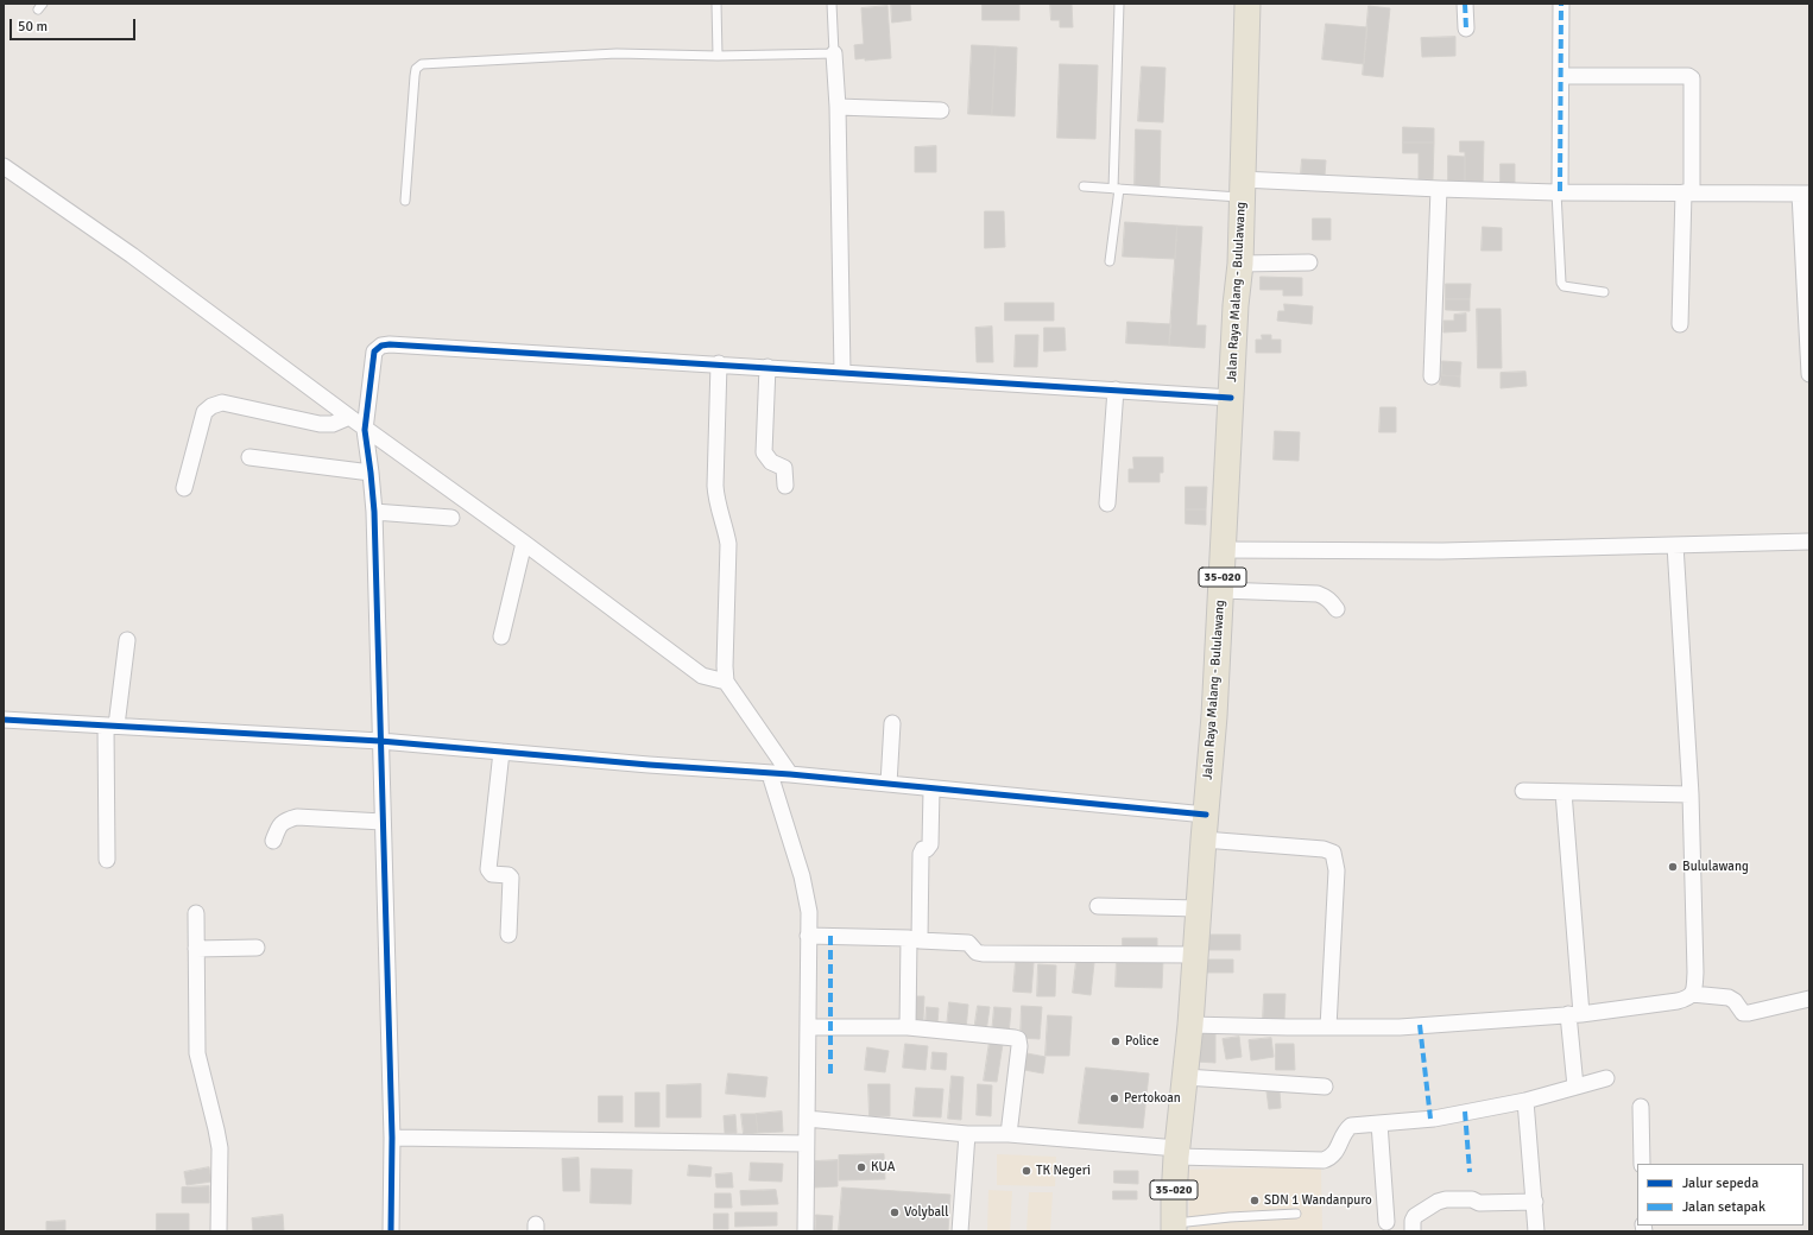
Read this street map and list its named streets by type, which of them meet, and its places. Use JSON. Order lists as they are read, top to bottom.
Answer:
{
  "streets": {
    "main road": ["Jalan Raya Malang - Bululawang", "35-020"]
  },
  "crossings": [
    ["Jalan Raya Malang - Bululawang", "35-020"]
  ],
  "places": [
    "Bululawang",
    "Police",
    "Pertokoan",
    "KUA",
    "TK Negeri",
    "SDN 1 Wandanpuro",
    "Volyball"
  ],
  "legend": ["Jalur sepeda", "Jalan setapak"],
  "scale_bar": "50 m"
}
